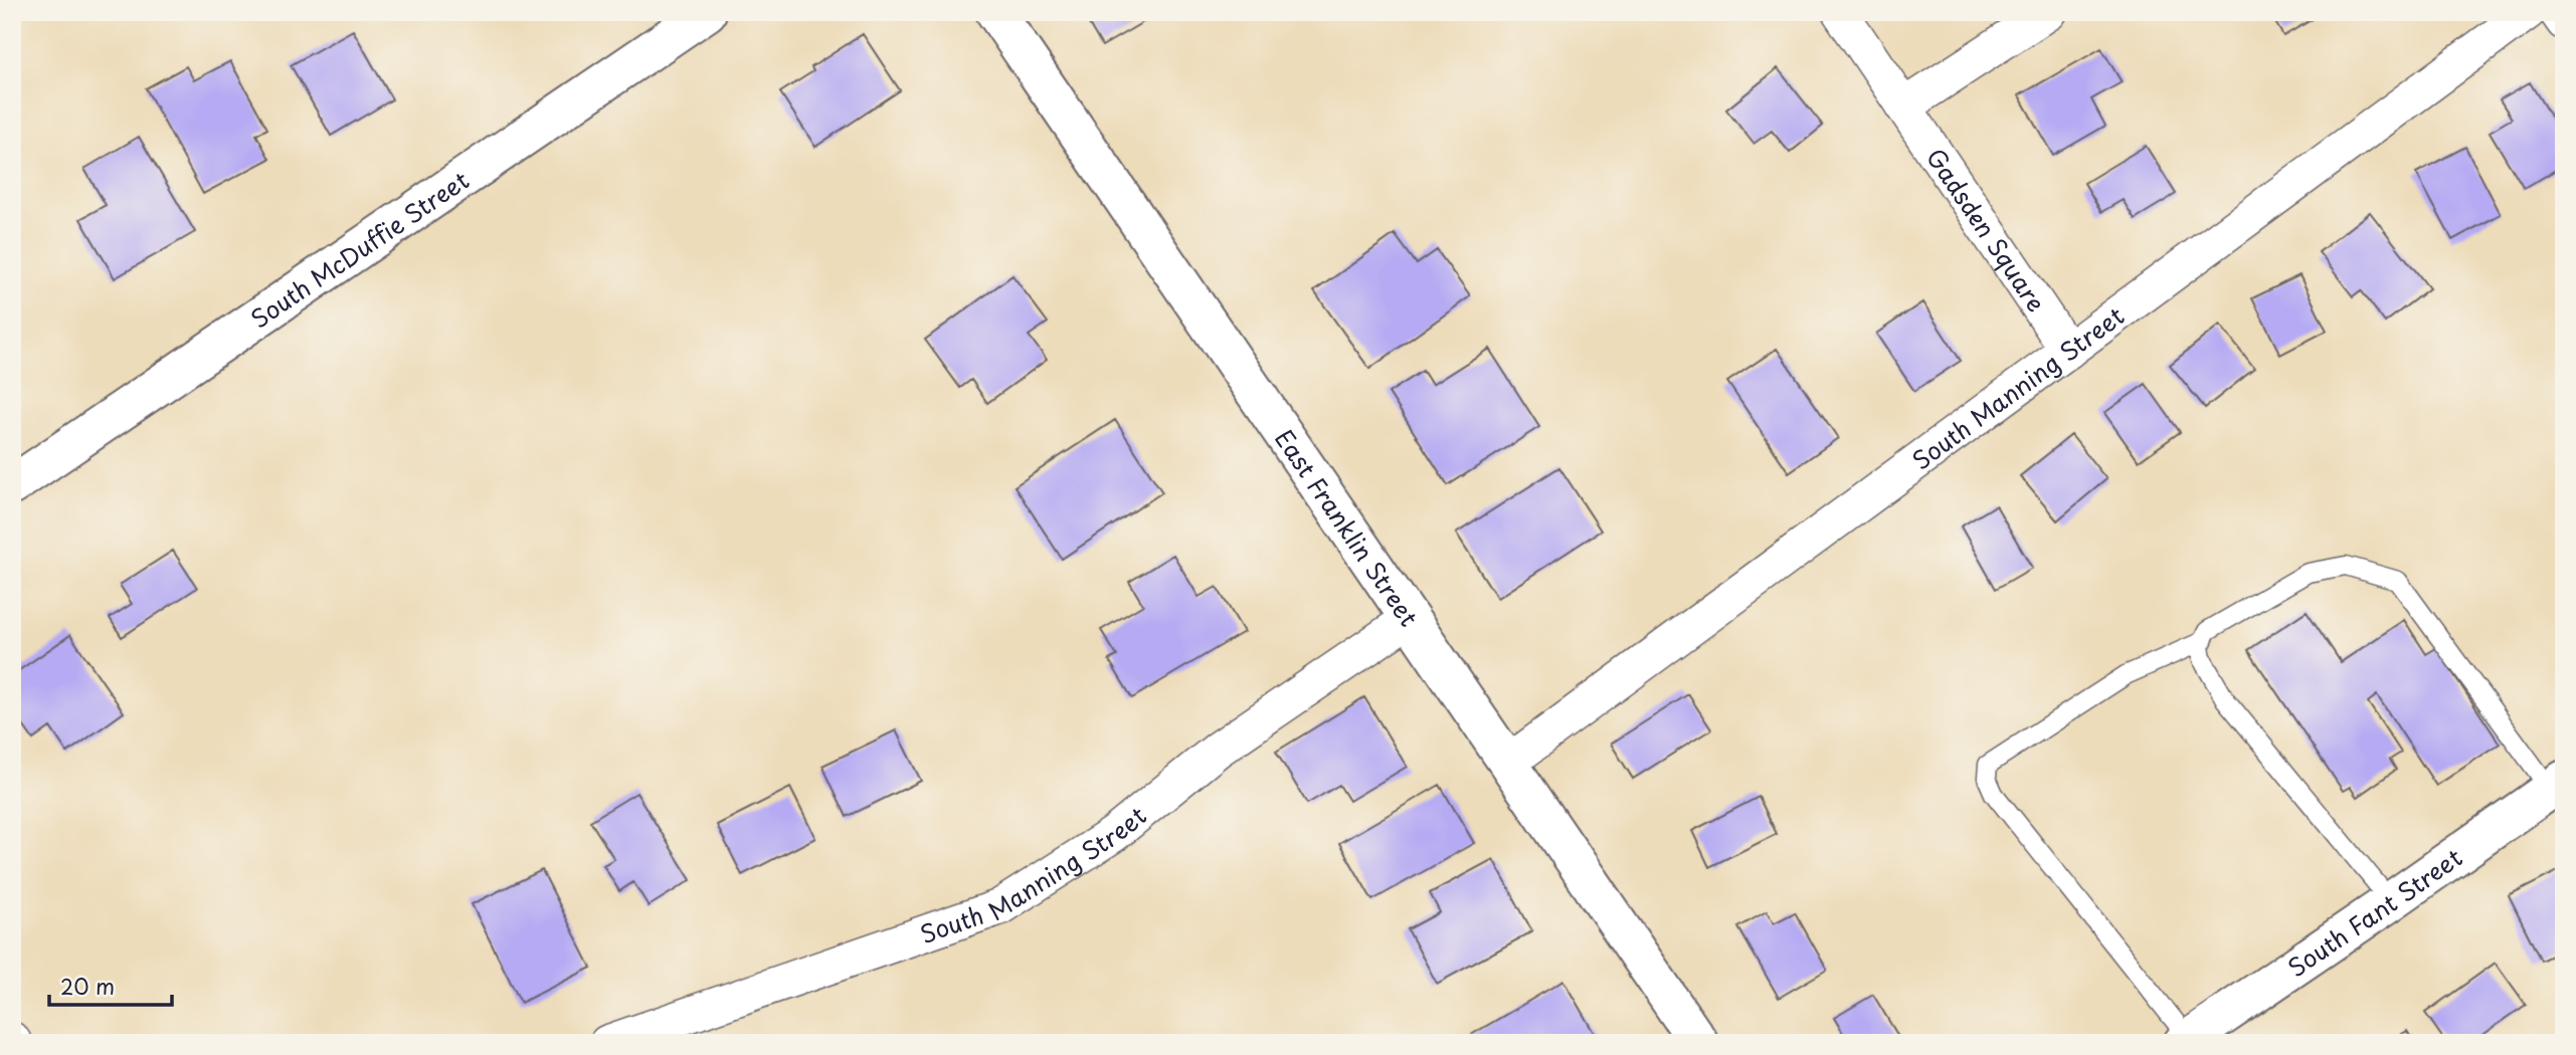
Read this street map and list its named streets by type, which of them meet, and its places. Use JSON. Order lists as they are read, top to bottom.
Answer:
{
  "streets": {
    "street": [
      "Gadsden Square",
      "South McDuffie Street",
      "South Manning Street",
      "East Franklin Street",
      "South Fant Street"
    ]
  },
  "crossings": [
    ["Gadsden Square", "South Manning Street"],
    ["South Manning Street", "East Franklin Street"]
  ],
  "scale_bar": "20 m"
}
